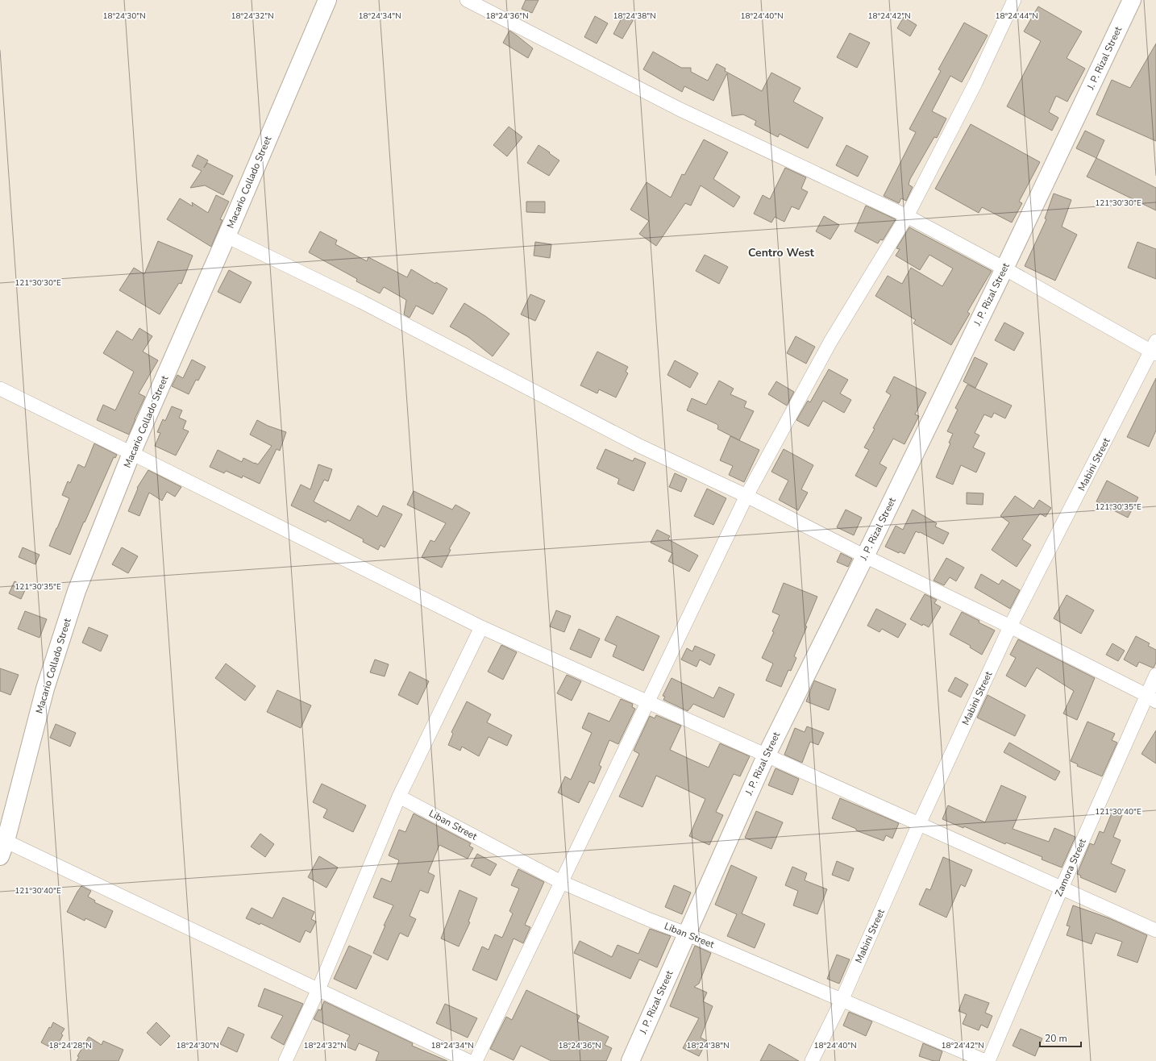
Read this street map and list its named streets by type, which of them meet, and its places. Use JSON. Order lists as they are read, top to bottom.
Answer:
{
  "streets": {
    "main road": ["J. P. Rizal Street", "Macario Collado Street"],
    "street": ["Mabini Street", "Liban Street", "Zamora Street"]
  },
  "crossings": [
    ["J. P. Rizal Street", "Liban Street"],
    ["Mabini Street", "Liban Street"]
  ],
  "districts": ["Centro West"],
  "scale_bar": "20 m",
  "coordinates": [
    "18°24'30\"N",
    "18°24'32\"N",
    "18°24'34\"N",
    "18°24'36\"N",
    "18°24'38\"N",
    "18°24'40\"N",
    "18°24'42\"N",
    "18°24'44\"N",
    "121°30'30\"E",
    "121°30'35\"E",
    "121°30'40\"E",
    "18°24'28\"N"
  ]
}
